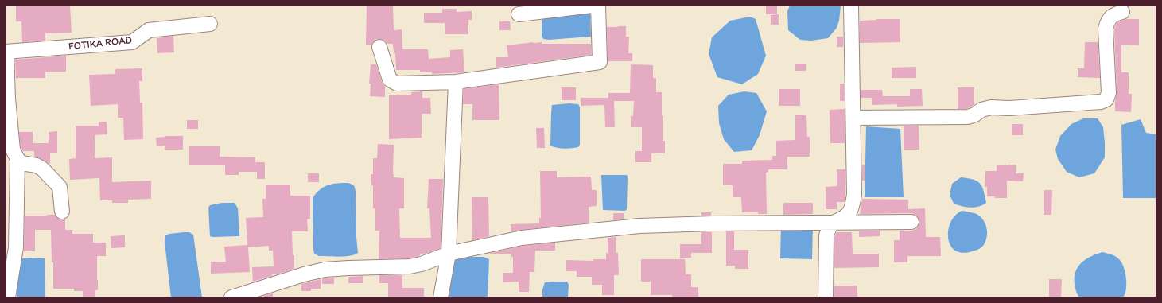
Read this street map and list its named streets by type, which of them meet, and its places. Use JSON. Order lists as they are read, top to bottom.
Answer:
{
  "streets": {
    "street": ["FOTIKA ROAD"]
  }
}
